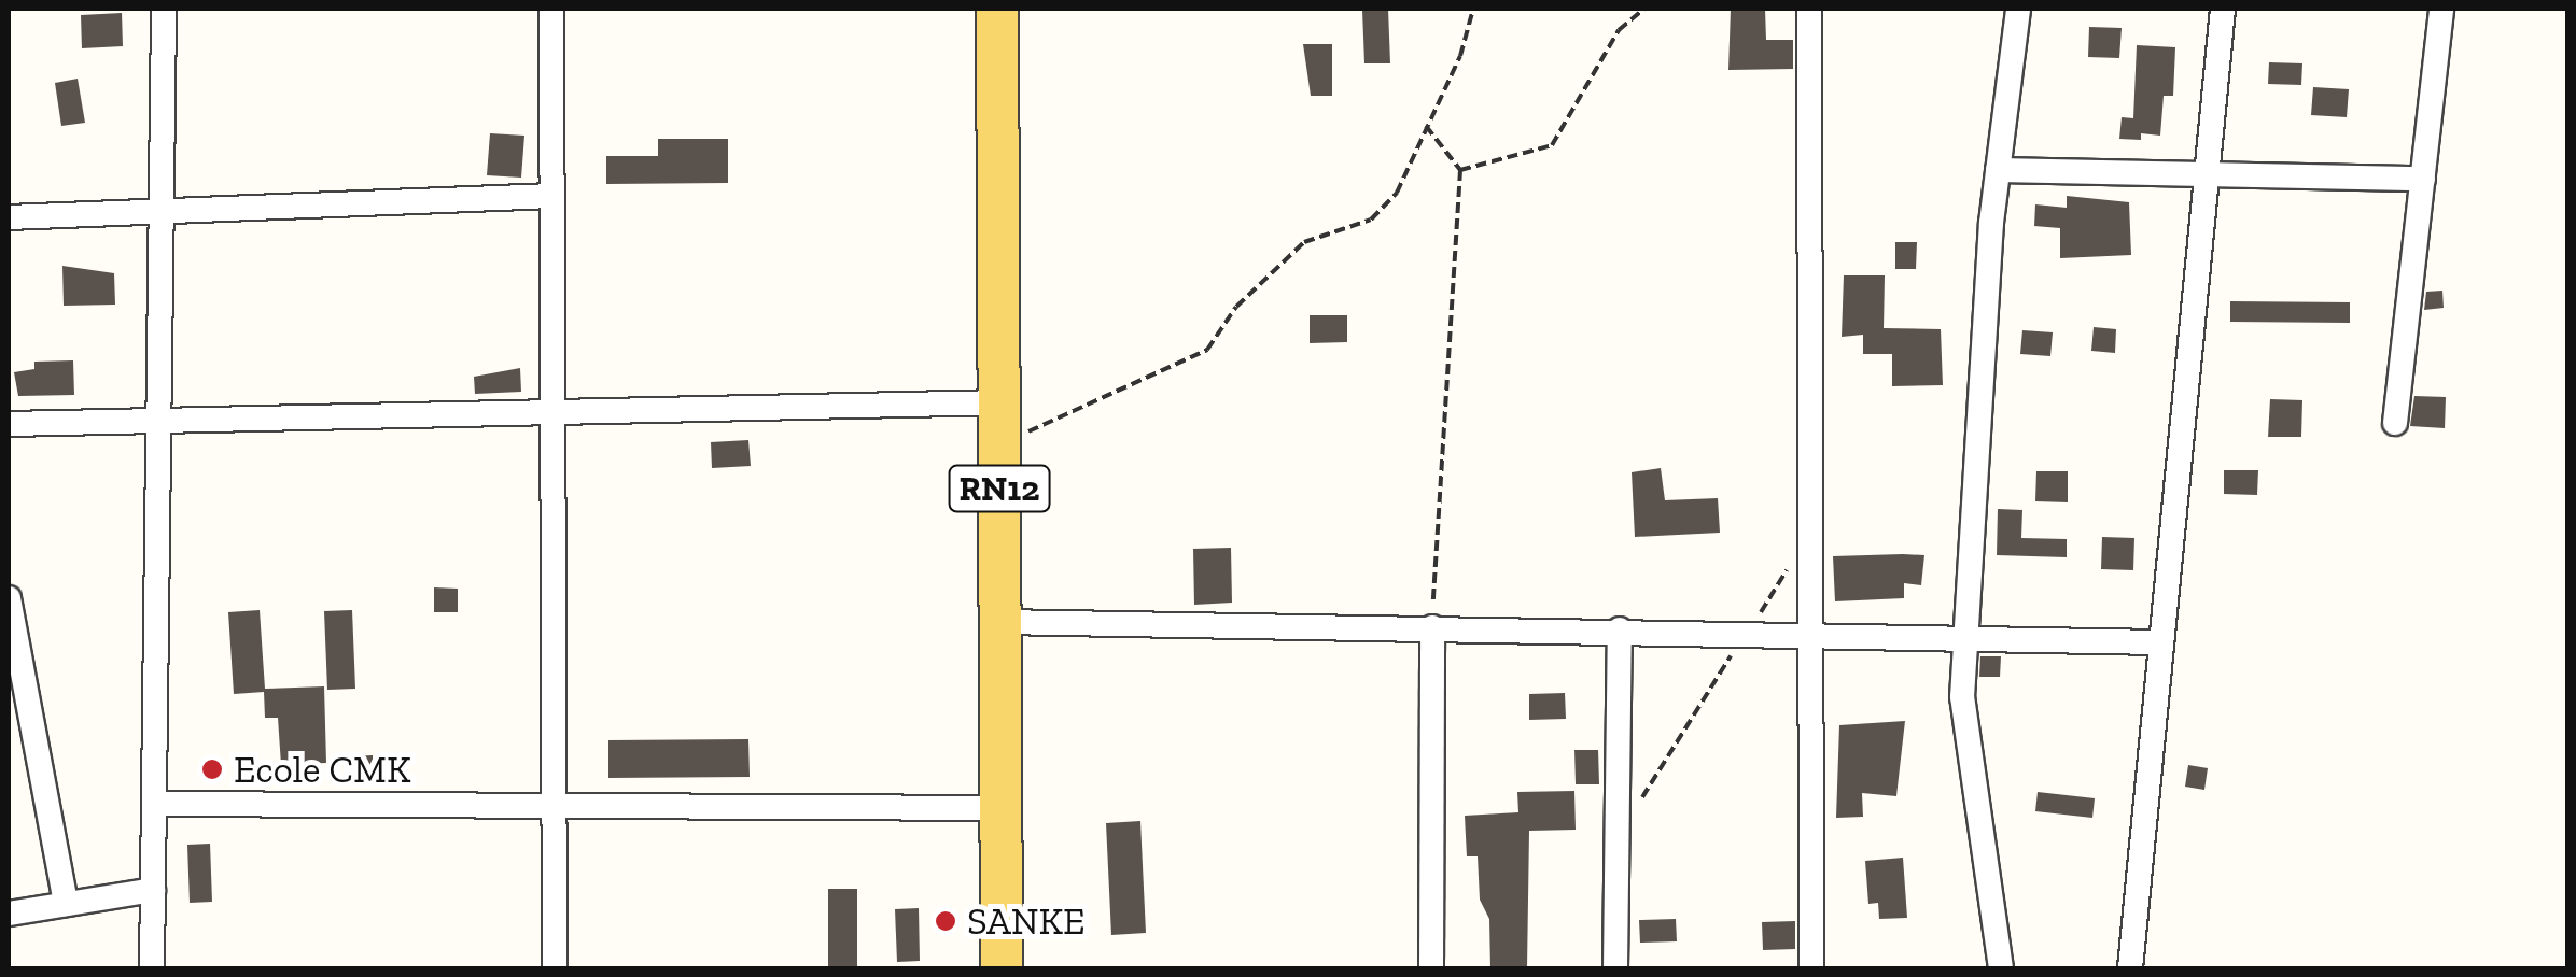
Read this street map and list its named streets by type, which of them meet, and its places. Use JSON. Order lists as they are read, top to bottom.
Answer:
{
  "streets": {
    "main road": ["RN12"]
  },
  "places": ["Ecole CMK", "SANKE"]
}
